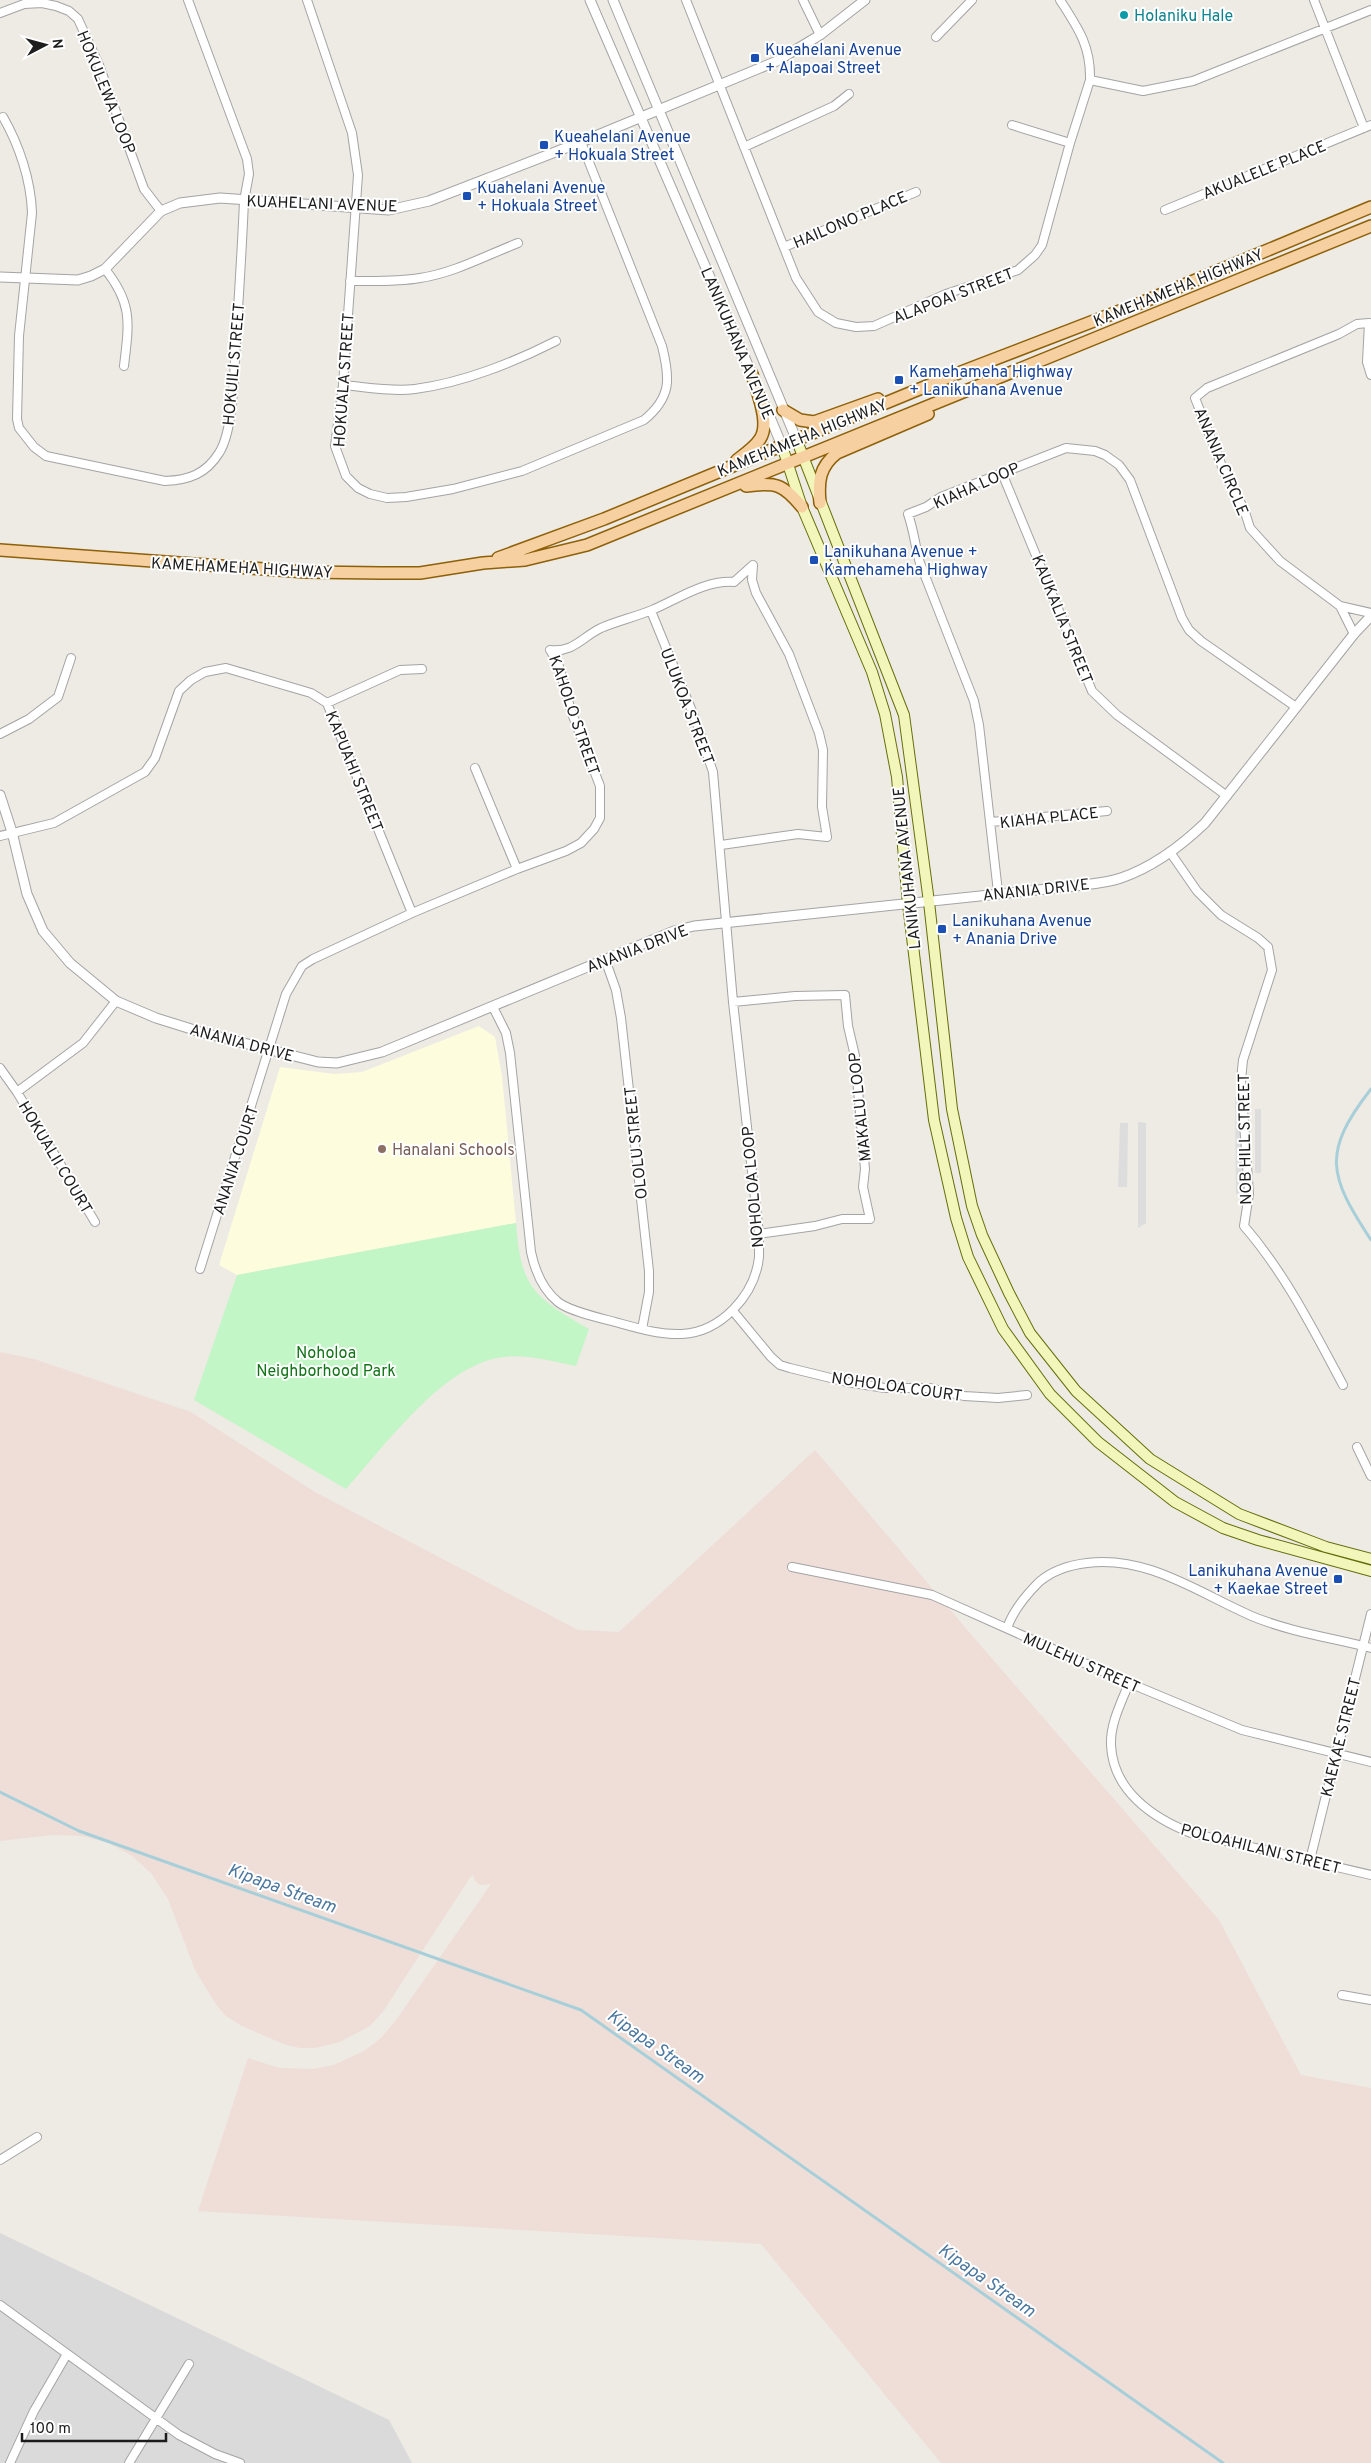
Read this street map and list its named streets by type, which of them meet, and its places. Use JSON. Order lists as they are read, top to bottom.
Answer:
{
  "streets": {
    "main road": ["KAMEHAMEHA HIGHWAY", "LANIKUHANA AVENUE"],
    "street": [
      "HOKULEWA LOOP",
      "AKUALELE PLACE",
      "KUAHELANI AVENUE",
      "HAILONO PLACE",
      "ALAPOAI STREET",
      "HOKUILI STREET",
      "HOKUALA STREET",
      "ANANIA CIRCLE",
      "KIAHA LOOP",
      "KAUKALIA STREET",
      "ULUKOA STREET",
      "KAHOLO STREET",
      "KAPUAHI STREET",
      "KIAHA PLACE",
      "ANANIA DRIVE",
      "MAKALU LOOP",
      "NOB HILL STREET",
      "OLOLU STREET",
      "HOKUALII COURT",
      "ANANIA COURT",
      "NOHOLOA LOOP",
      "NOHOLOA COURT",
      "MULEHU STREET",
      "KAEKAE STREET",
      "POLOAHILANI STREET"
    ]
  },
  "crossings": [
    ["HOKULEWA LOOP", "KUAHELANI AVENUE"],
    ["KUAHELANI AVENUE", "ALAPOAI STREET"],
    ["KUAHELANI AVENUE", "LANIKUHANA AVENUE"],
    ["KUAHELANI AVENUE", "HOKUILI STREET"],
    ["KUAHELANI AVENUE", "HOKUALA STREET"],
    ["HAILONO PLACE", "ALAPOAI STREET"],
    ["KAMEHAMEHA HIGHWAY", "LANIKUHANA AVENUE"],
    ["LANIKUHANA AVENUE", "ANANIA DRIVE"],
    ["ANANIA CIRCLE", "ANANIA DRIVE"],
    ["KIAHA LOOP", "KAUKALIA STREET"],
    ["KIAHA LOOP", "KIAHA PLACE"],
    ["KIAHA LOOP", "ANANIA DRIVE"],
    ["KAUKALIA STREET", "ANANIA DRIVE"],
    ["ULUKOA STREET", "KAHOLO STREET"],
    ["ULUKOA STREET", "ANANIA DRIVE"],
    ["ULUKOA STREET", "NOHOLOA LOOP"],
    ["KAHOLO STREET", "KAPUAHI STREET"],
    ["KAHOLO STREET", "ANANIA DRIVE"],
    ["KAHOLO STREET", "ANANIA COURT"],
    ["KAPUAHI STREET", "ANANIA DRIVE"],
    ["ANANIA DRIVE", "NOB HILL STREET"],
    ["ANANIA DRIVE", "OLOLU STREET"],
    ["ANANIA DRIVE", "ANANIA COURT"],
    ["ANANIA DRIVE", "NOHOLOA LOOP"],
    ["MAKALU LOOP", "NOHOLOA LOOP"],
    ["OLOLU STREET", "NOHOLOA LOOP"],
    ["NOHOLOA LOOP", "NOHOLOA COURT"],
    ["MULEHU STREET", "KAEKAE STREET"],
    ["MULEHU STREET", "POLOAHILANI STREET"],
    ["KAEKAE STREET", "POLOAHILANI STREET"]
  ],
  "water": ["Kipapa Stream"],
  "parks": ["Noholoa Neighborhood Park"],
  "places": {
    "other": ["Holaniku Hale", "Hanalani Schools"],
    "transit": [
      "Kueahelani Avenue + Alapoai Street",
      "Kueahelani Avenue + Hokuala Street",
      "Kuahelani Avenue + Hokuala Street",
      "Kamehameha Highway + Lanikuhana Avenue",
      "Lanikuhana Avenue + Kamehameha Highway",
      "Lanikuhana Avenue + Anania Drive",
      "Lanikuhana Avenue + Kaekae Street"
    ]
  },
  "scale_bar": "100 m",
  "north": "right"
}
